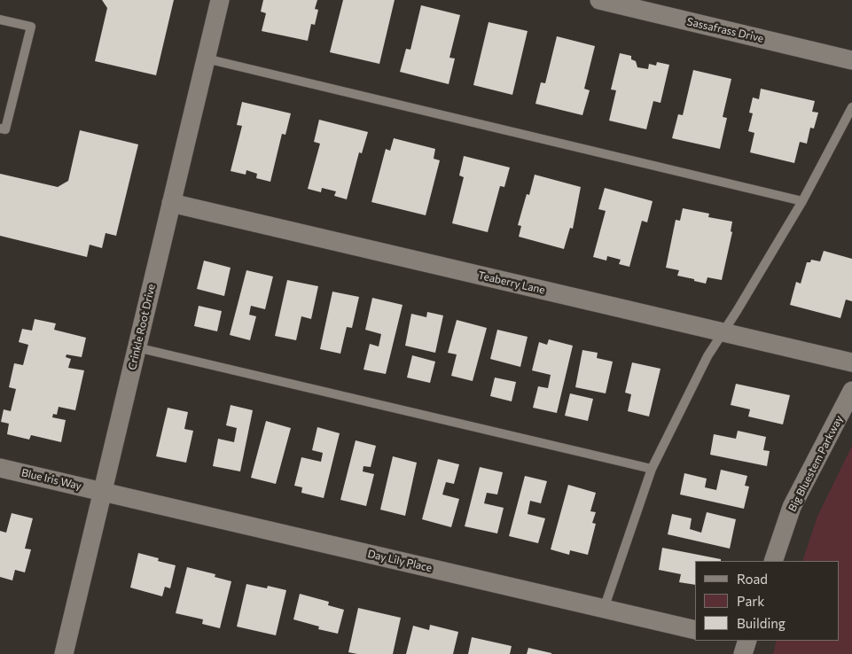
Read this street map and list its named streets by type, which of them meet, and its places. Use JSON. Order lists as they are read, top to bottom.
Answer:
{
  "streets": {
    "street": [
      "Sassafrass Drive",
      "Teaberry Lane",
      "Crinkle Root Drive",
      "Big Bluestem Parkway",
      "Blue Iris Way",
      "Day Lily Place"
    ]
  },
  "crossings": [
    ["Teaberry Lane", "Crinkle Root Drive"],
    ["Crinkle Root Drive", "Blue Iris Way"],
    ["Crinkle Root Drive", "Day Lily Place"],
    ["Blue Iris Way", "Day Lily Place"]
  ],
  "legend": ["Road", "Park", "Building"]
}
